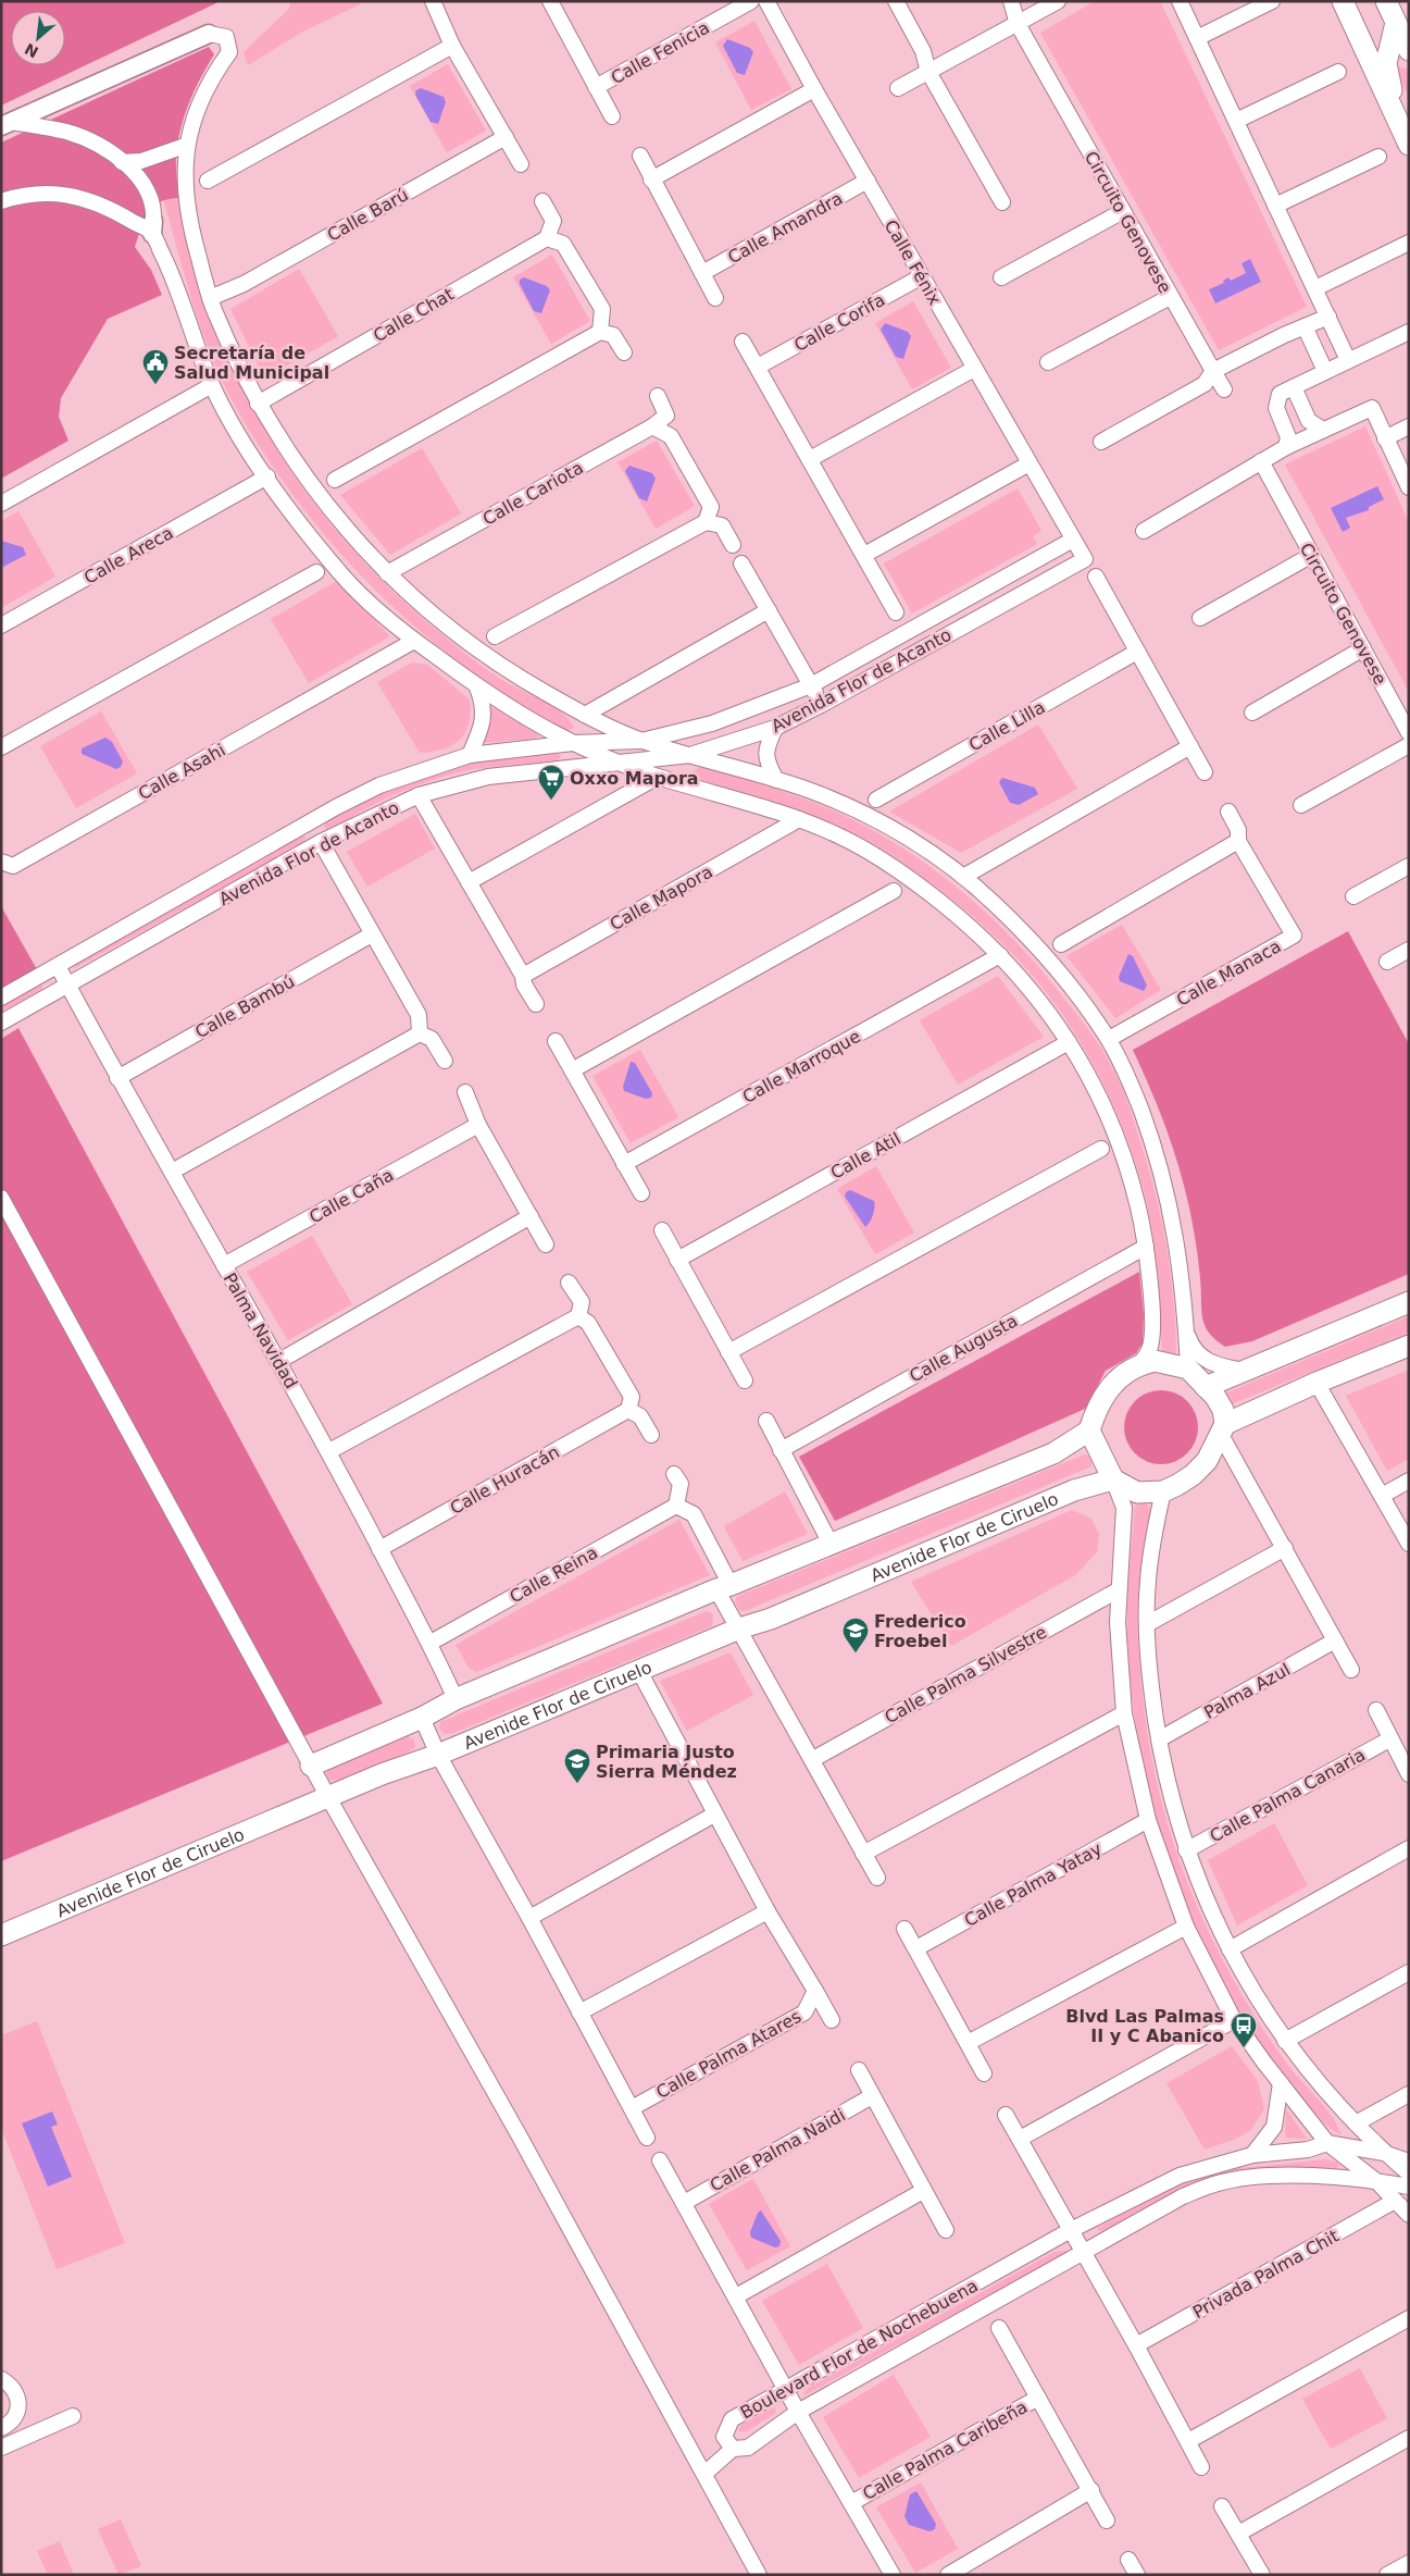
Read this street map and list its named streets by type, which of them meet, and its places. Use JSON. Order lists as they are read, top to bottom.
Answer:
{
  "streets": {
    "main road": ["Avenide Flor de Ciruelo"],
    "street": [
      "Calle Fenicia",
      "Calle Barú",
      "Circuito Genovese",
      "Calle Amandra",
      "Calle Fénix",
      "Calle Chat",
      "Calle Corifa",
      "Calle Cariota",
      "Calle Areca",
      "Avenida Flor de Acanto",
      "Calle Lilla",
      "Calle Asahi",
      "Calle Mapora",
      "Calle Manaca",
      "Calle Bambú",
      "Calle Marroque",
      "Calle Atil",
      "Calle Caña",
      "Palma Navidad",
      "Calle Augusta",
      "Calle Huracán",
      "Calle Reina",
      "Calle Palma Silvestre",
      "Palma Azul",
      "Calle Palma Canaria",
      "Calle Palma Yatay",
      "Calle Palma Atares",
      "Calle Palma Naidi",
      "Privada Palma Chit",
      "Boulevard Flor de Nochebuena",
      "Calle Palma Caribeña"
    ]
  },
  "crossings": [
    ["Calle Amandra", "Calle Fénix"],
    ["Calle Fénix", "Calle Corifa"],
    ["Calle Fénix", "Avenida Flor de Acanto"],
    ["Avenida Flor de Acanto", "Palma Navidad"],
    ["Calle Bambú", "Palma Navidad"],
    ["Calle Caña", "Palma Navidad"],
    ["Palma Navidad", "Calle Huracán"],
    ["Palma Navidad", "Calle Reina"],
    ["Avenide Flor de Ciruelo", "Calle Palma Atares"]
  ],
  "places": {
    "public building": ["Secretaría de Salud Municipal"],
    "supermarket": ["Oxxo Mapora"],
    "school or university": ["Frederico Froebel", "Primaria Justo Sierra Méndez"],
    "bus stop": ["Blvd Las Palmas II y C Abanico"]
  },
  "north": "bottom left"
}
